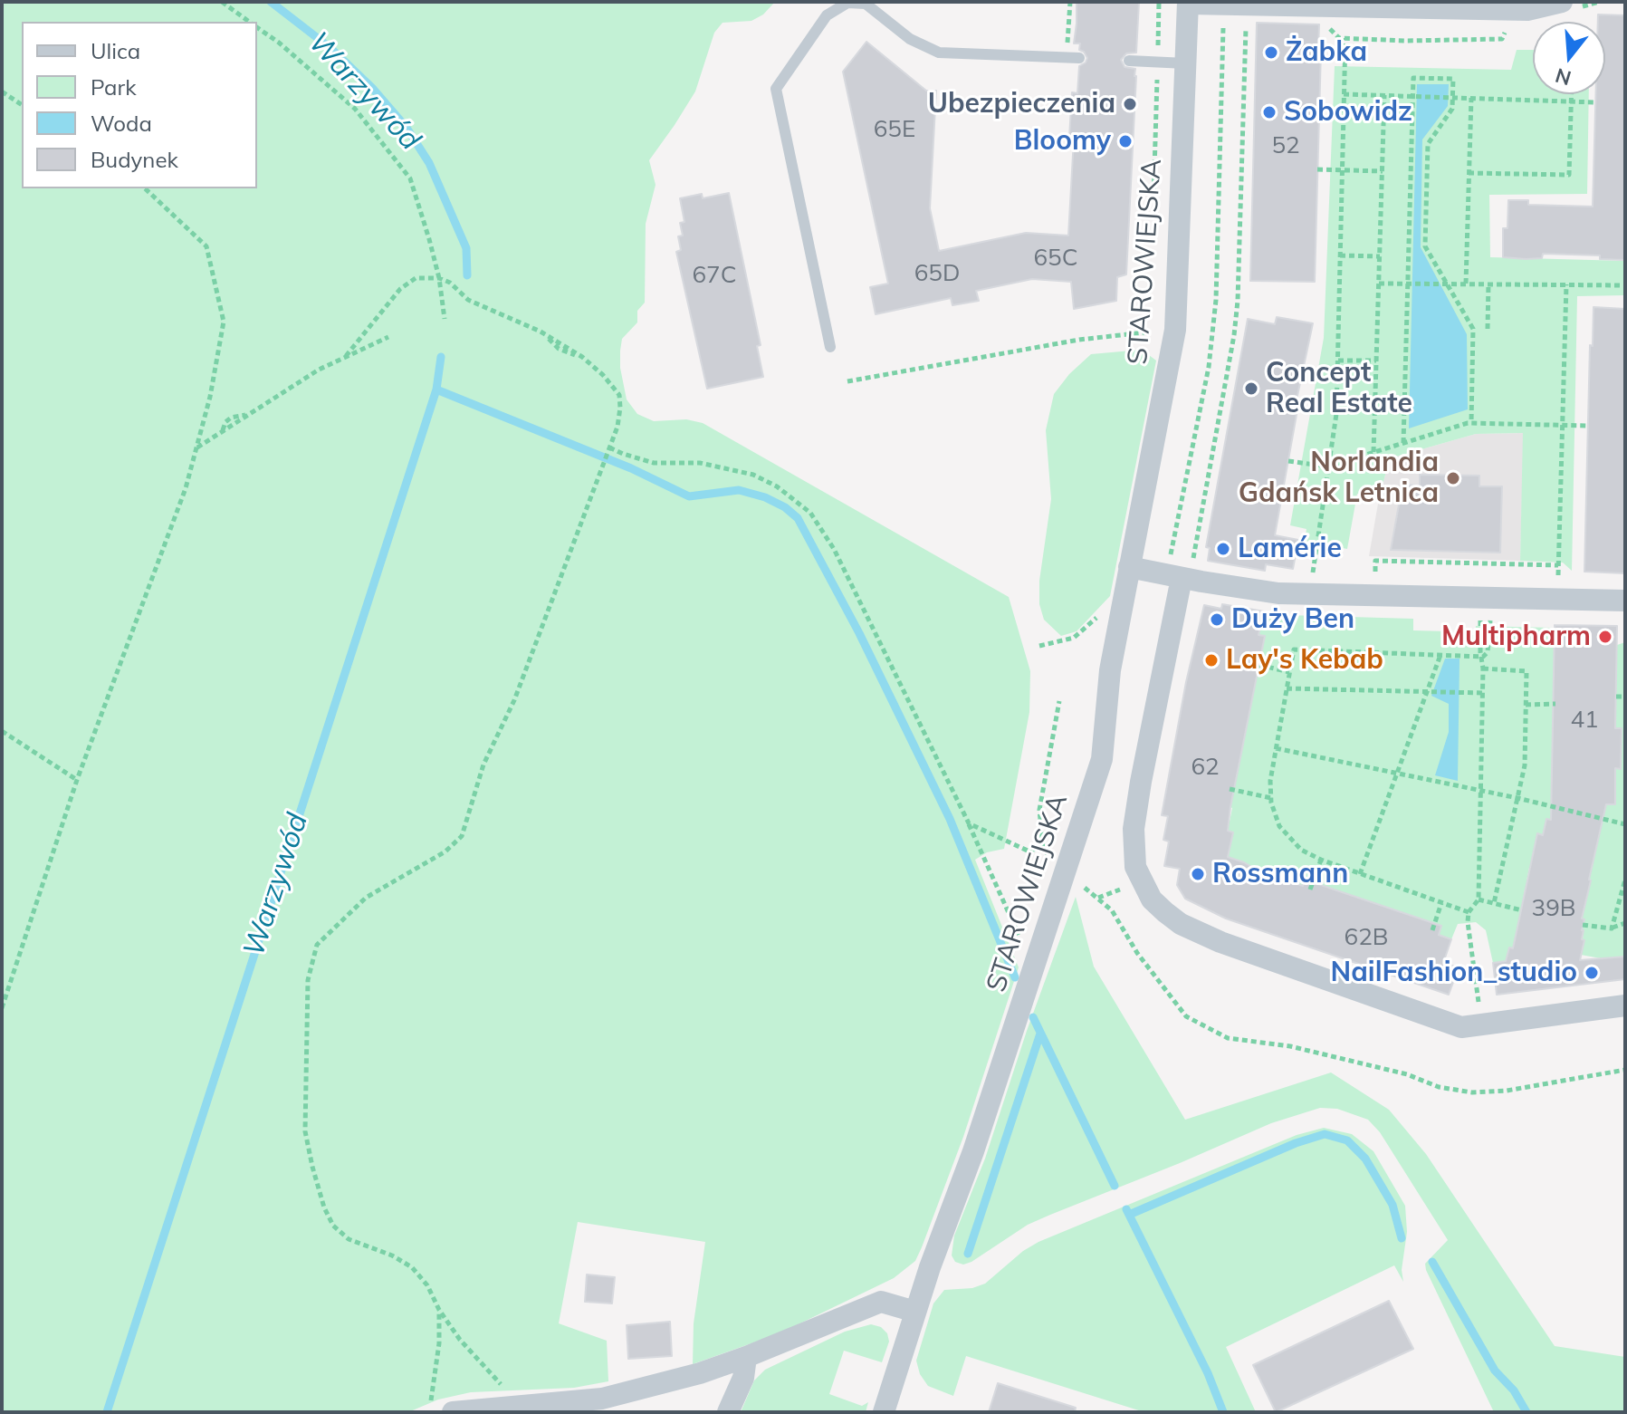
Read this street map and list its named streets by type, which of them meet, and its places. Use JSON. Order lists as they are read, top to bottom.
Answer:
{
  "streets": {
    "street": ["STAROWIEJSKA"]
  },
  "water": ["Warzywód"],
  "places": [
    "Żabka",
    "Ubezpieczenia",
    "Sobowidz",
    "Bloomy",
    "Concept Real Estate",
    "Norlandia Gdańsk Letnica",
    "Lamérie",
    "Duży Ben",
    "Multipharm",
    "Lay's Kebab",
    "Rossmann",
    "NailFashion_studio"
  ],
  "house_numbers": [
    "65E",
    "52",
    "65C",
    "65D",
    "67C",
    "41",
    "62",
    "39B",
    "62B"
  ],
  "legend": [
    "Ulica",
    "Park",
    "Woda",
    "Budynek"
  ],
  "north": "bottom"
}
